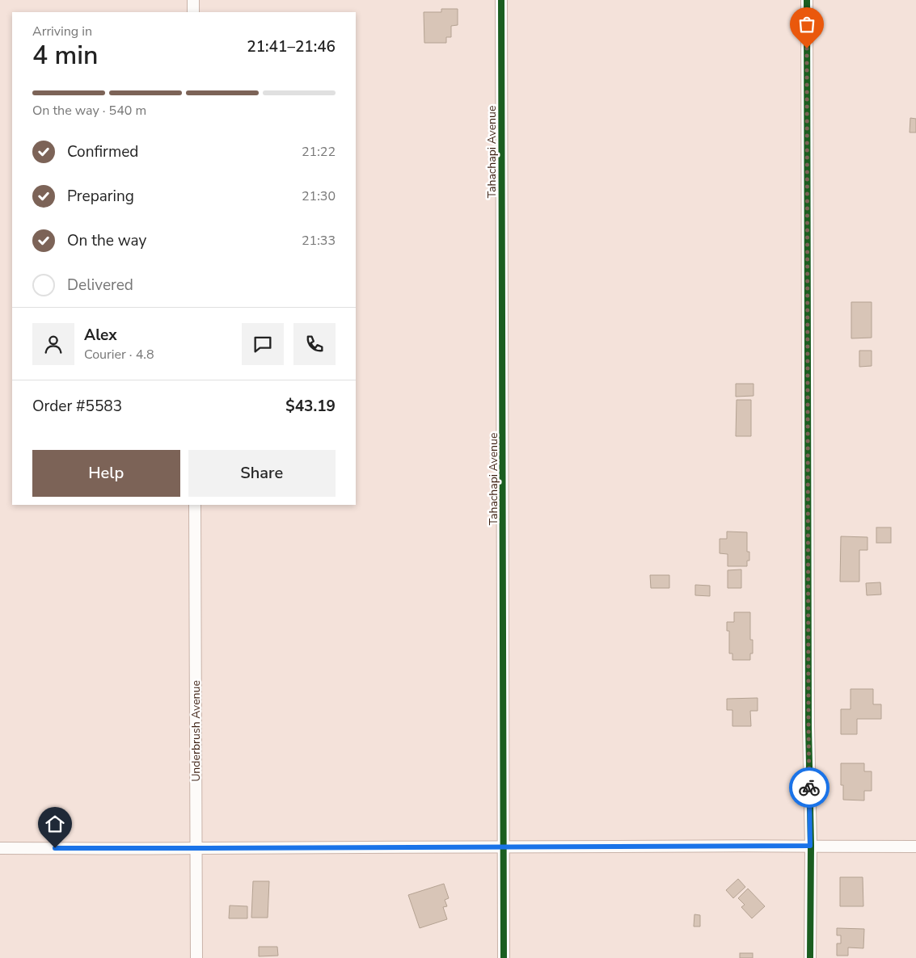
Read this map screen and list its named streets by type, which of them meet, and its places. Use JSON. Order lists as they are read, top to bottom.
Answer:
{
  "streets": {
    "street": ["Tahachapi Avenue", "Underbrush Avenue"]
  },
  "page": {
    "heading": ["4 min", "Arriving in", "21:41–21:46"],
    "panel": [
      "Alex",
      "Courier · 4.8",
      "Order #5583",
      "$43.19"
    ],
    "bar": "On the way · 540 m",
    "list": [
      ["Confirmed", "21:22"],
      ["Preparing", "21:30"],
      ["On the way", "21:33"],
      "Delivered"
    ],
    "buttons": ["Help", "Share"]
  }
}
